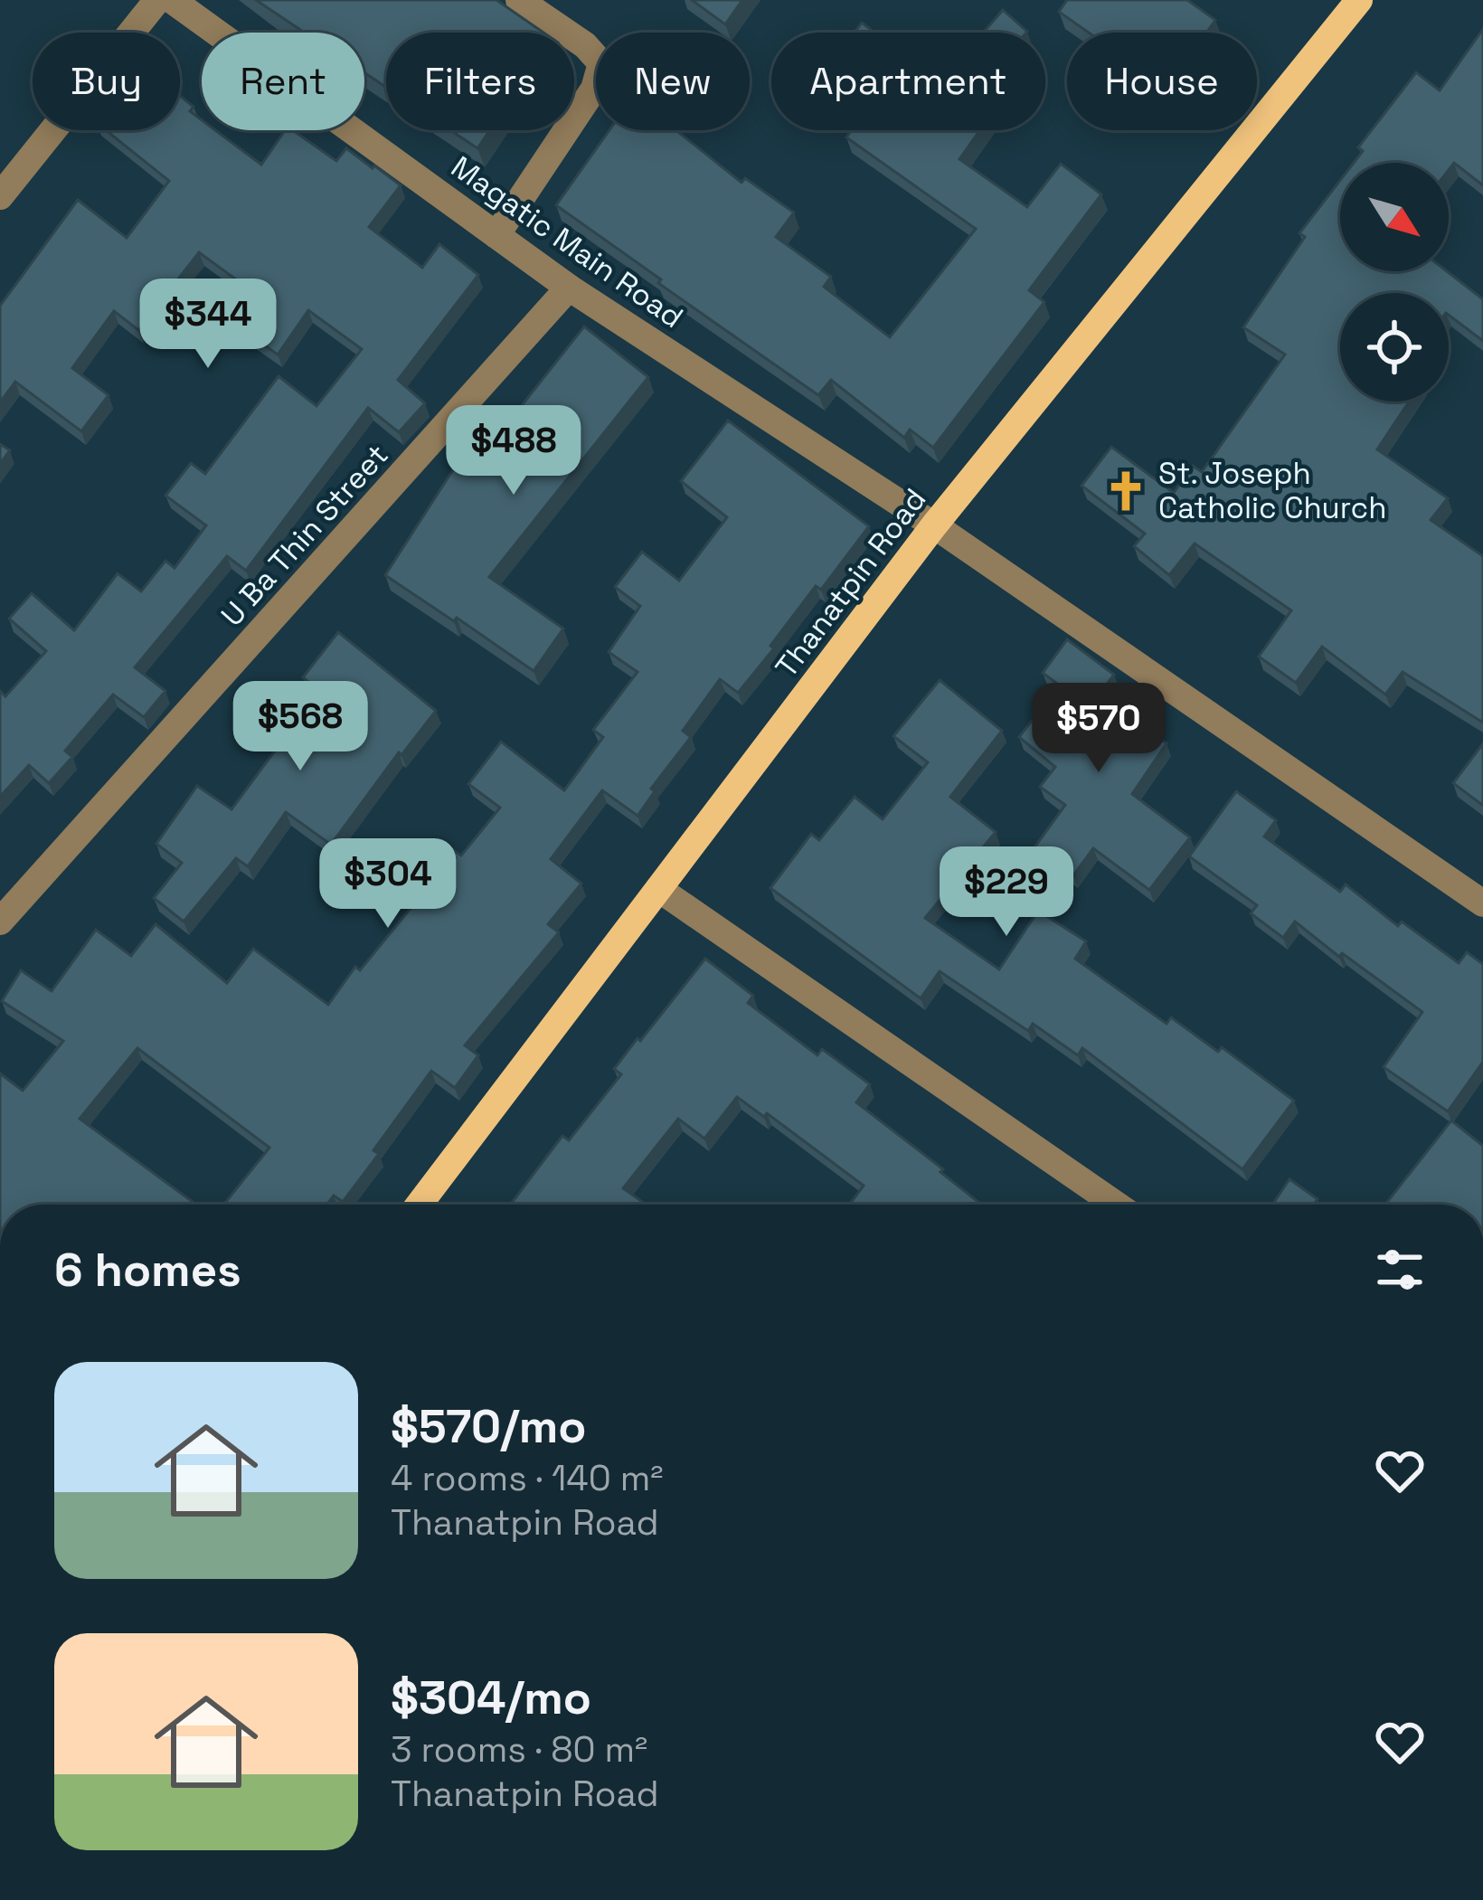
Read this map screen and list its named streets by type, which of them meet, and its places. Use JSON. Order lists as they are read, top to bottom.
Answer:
{
  "streets": {
    "main road": ["Thanatpin Road"],
    "street": ["Magatic Main Road", "U Ba Thin Street"]
  },
  "crossings": [
    ["Magatic Main Road", "U Ba Thin Street"],
    ["Magatic Main Road", "Thanatpin Road"]
  ],
  "places": {
    "church": ["St. Joseph Catholic Church"]
  },
  "north": "bottom right",
  "page": {
    "chip": [
      "Buy",
      "Rent",
      "Filters",
      "New",
      "Apartment",
      "House"
    ],
    "price": [
      "$344",
      "$488",
      "$568",
      "$570",
      "$304",
      "$229"
    ],
    "heading": "6 homes",
    "list": [
      {
        "name": "$570/mo",
        "note": "4 rooms · 140 m² · Thanatpin Road"
      },
      {
        "name": "$304/mo",
        "note": "3 rooms · 80 m² · Thanatpin Road"
      }
    ]
  }
}
